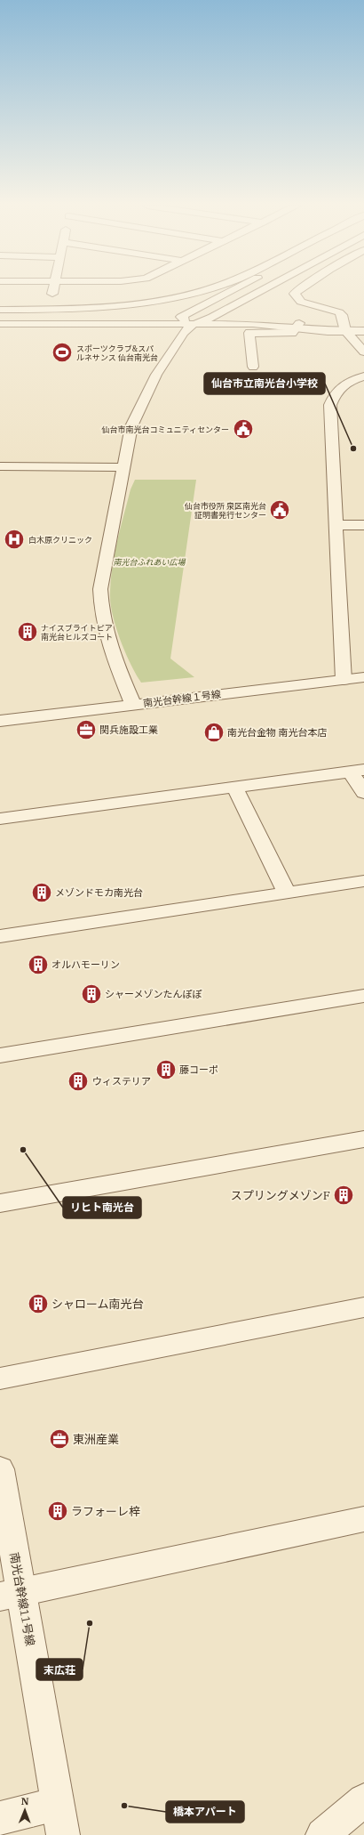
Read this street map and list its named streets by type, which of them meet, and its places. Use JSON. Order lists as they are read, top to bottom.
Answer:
{
  "streets": {
    "street": ["南光台幹線１号線", "南光台幹線11号線"]
  },
  "parks": ["南光台ふれあい広場"],
  "places": {
    "sports": ["スポーツクラブ&スパ ルネサンス 仙台南光台"],
    "public building": ["仙台市南光台コミュニティセンター", "仙台市役所 泉区南光台 証明書発行センター"],
    "other": [
      "仙台市立南光台小学校",
      "リヒト南光台",
      "末広荘",
      "橋本アパート"
    ],
    "hospital": ["白木原クリニック"],
    "building": [
      "ナイスブライトピア 南光台ヒルズコート",
      "メゾンドモカ南光台",
      "オルハモーリン",
      "シャーメゾンたんぽぽ",
      "藤コーポ",
      "ウィステリア",
      "スプリングメゾンF",
      "シャローム南光台",
      "ラフォーレ梓"
    ],
    "office": ["関兵施設工業", "東洲産業"],
    "shop": ["南光台金物 南光台本店"]
  },
  "north": "top"
}
